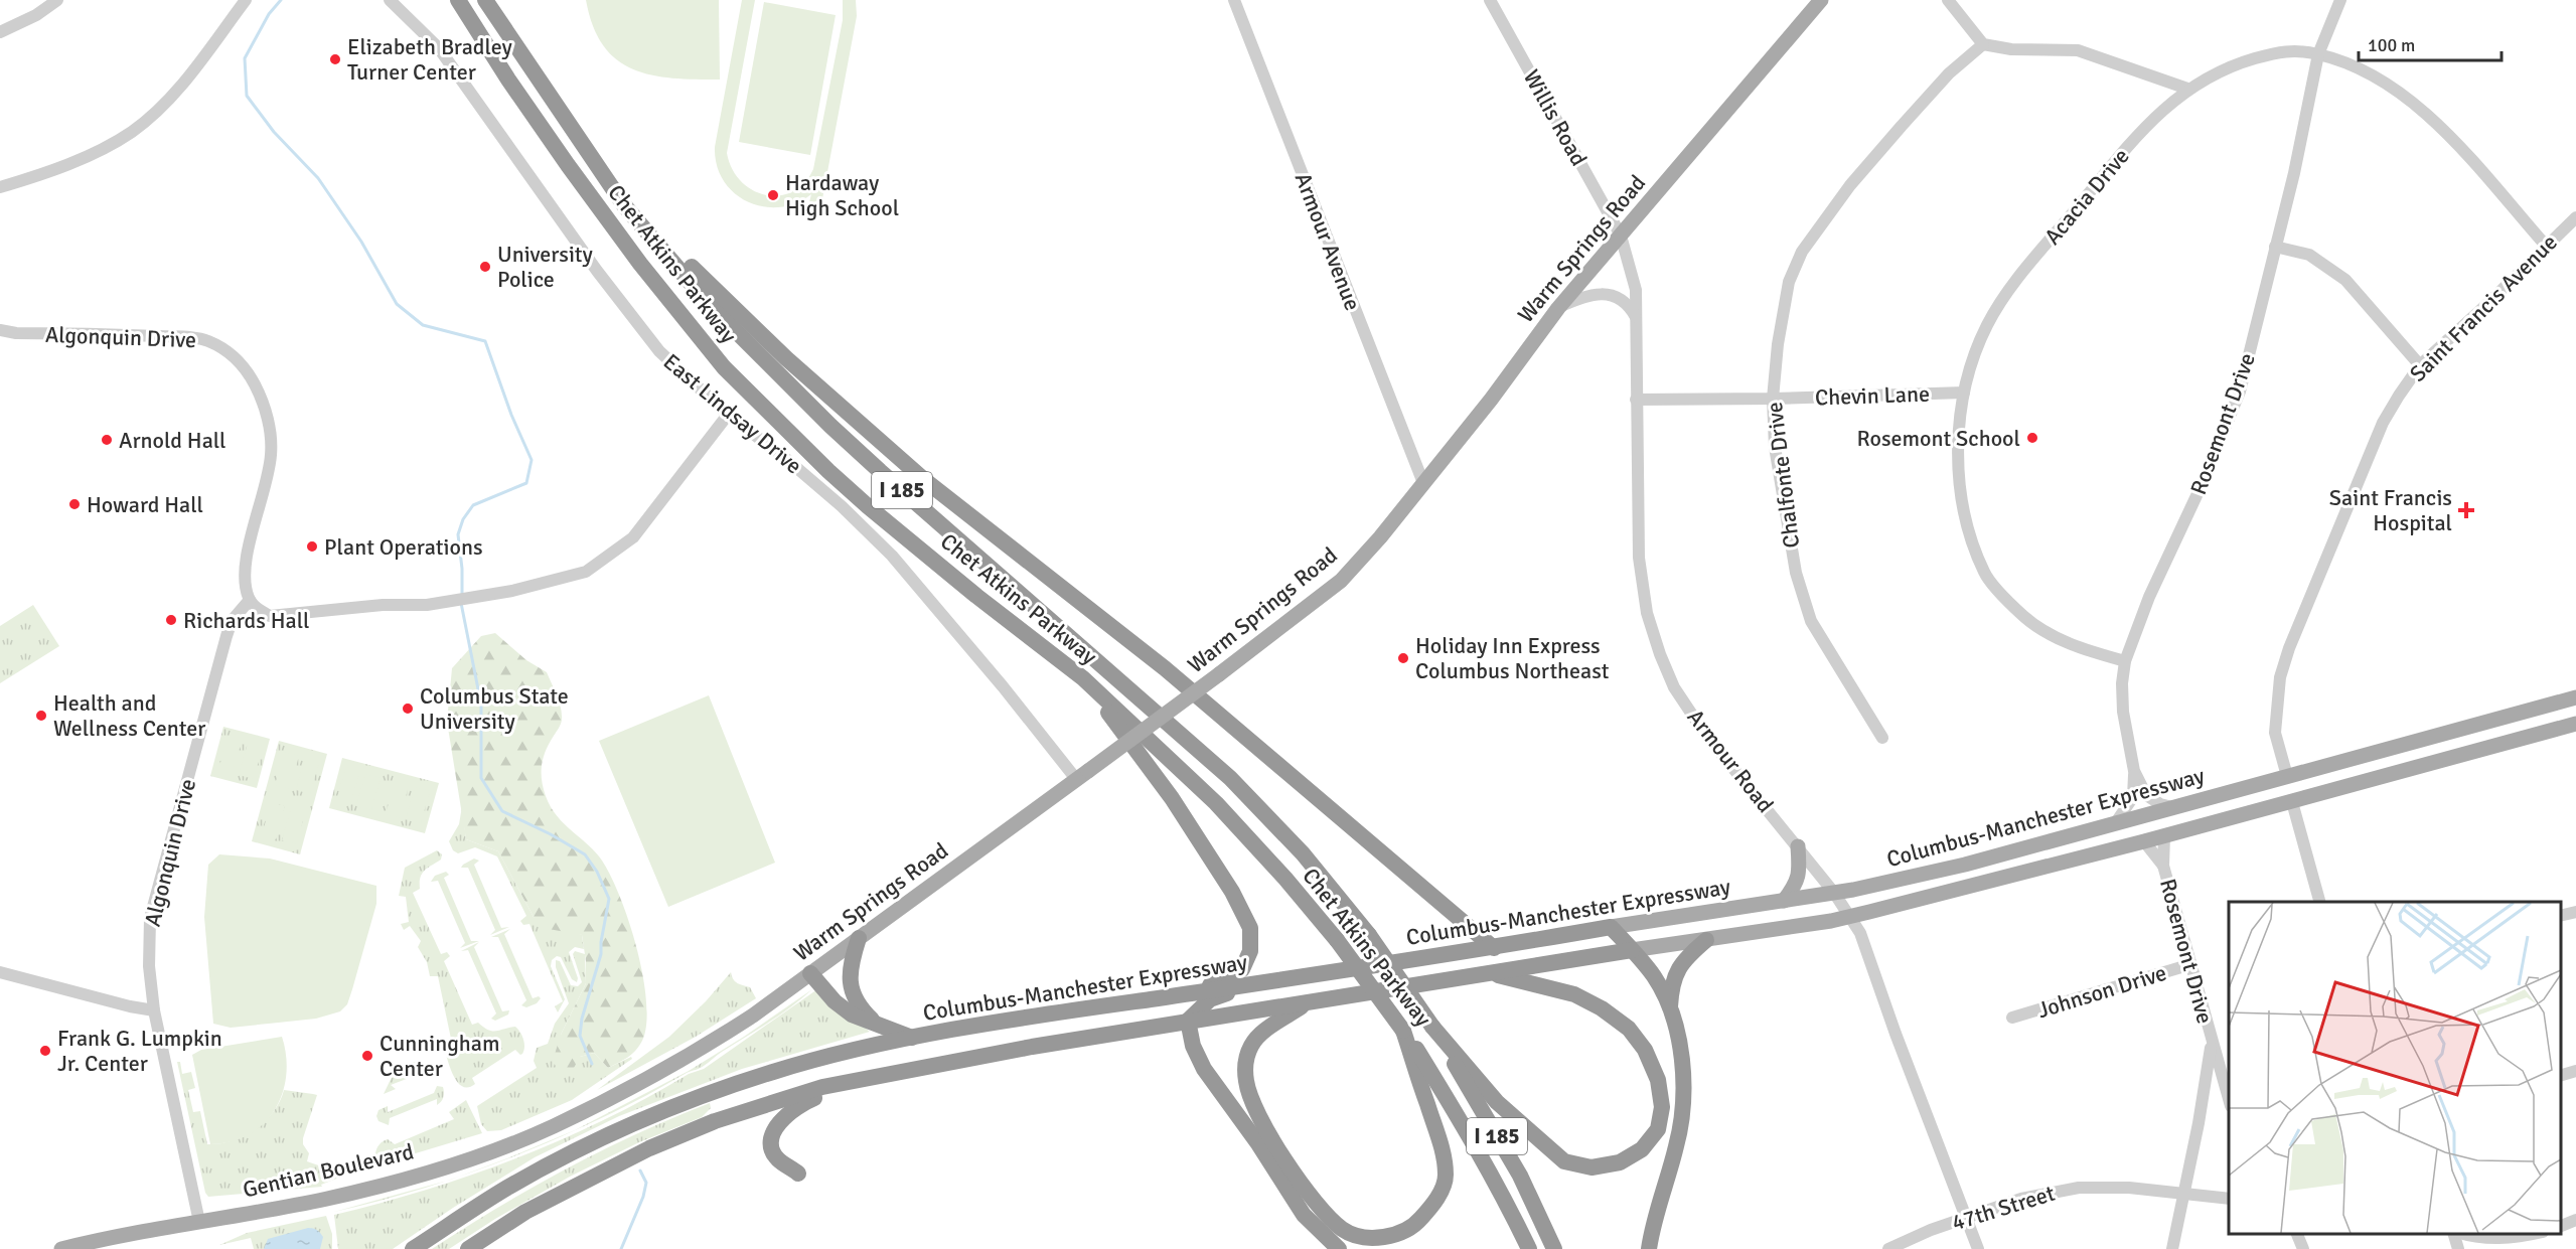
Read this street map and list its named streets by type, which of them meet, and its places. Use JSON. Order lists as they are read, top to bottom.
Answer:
{
  "streets": {
    "highway": ["Chet Atkins Parkway", "I 185", "Columbus-Manchester Expressway"],
    "main road": ["Warm Springs Road", "Gentian Boulevard"],
    "street": [
      "Willis Road",
      "Acacia Drive",
      "Armour Avenue",
      "Saint Francis Avenue",
      "Algonquin Drive",
      "Chevin Lane",
      "East Lindsay Drive",
      "Rosemont Drive",
      "Chalfonte Drive",
      "Armour Road",
      "Johnson Drive",
      "47th Street"
    ]
  },
  "crossings": [
    ["Willis Road", "Warm Springs Road"],
    ["Willis Road", "Armour Road"],
    ["Acacia Drive", "Saint Francis Avenue"],
    ["Acacia Drive", "Chevin Lane"],
    ["Acacia Drive", "Rosemont Drive"],
    ["Armour Avenue", "Warm Springs Road"],
    ["Warm Springs Road", "East Lindsay Drive"],
    ["Warm Springs Road", "Armour Road"],
    ["Warm Springs Road", "Gentian Boulevard"],
    ["Saint Francis Avenue", "Columbus-Manchester Expressway"],
    ["Algonquin Drive", "Gentian Boulevard"],
    ["Chevin Lane", "Chalfonte Drive"],
    ["Chevin Lane", "Armour Road"],
    ["Rosemont Drive", "Columbus-Manchester Expressway"],
    ["Rosemont Drive", "Johnson Drive"],
    ["Armour Road", "Columbus-Manchester Expressway"],
    ["Armour Road", "47th Street"]
  ],
  "places": {
    "other": [
      "Elizabeth Bradley Turner Center",
      "Hardaway High School",
      "University Police",
      "Rosemont School",
      "Arnold Hall",
      "Howard Hall",
      "Plant Operations",
      "Richards Hall",
      "Holiday Inn Express Columbus Northeast",
      "Columbus State University",
      "Health and Wellness Center",
      "Frank G. Lumpkin Jr. Center",
      "Cunningham Center"
    ],
    "health": ["Saint Francis Hospital"]
  },
  "scale_bar": "100 m"
}
